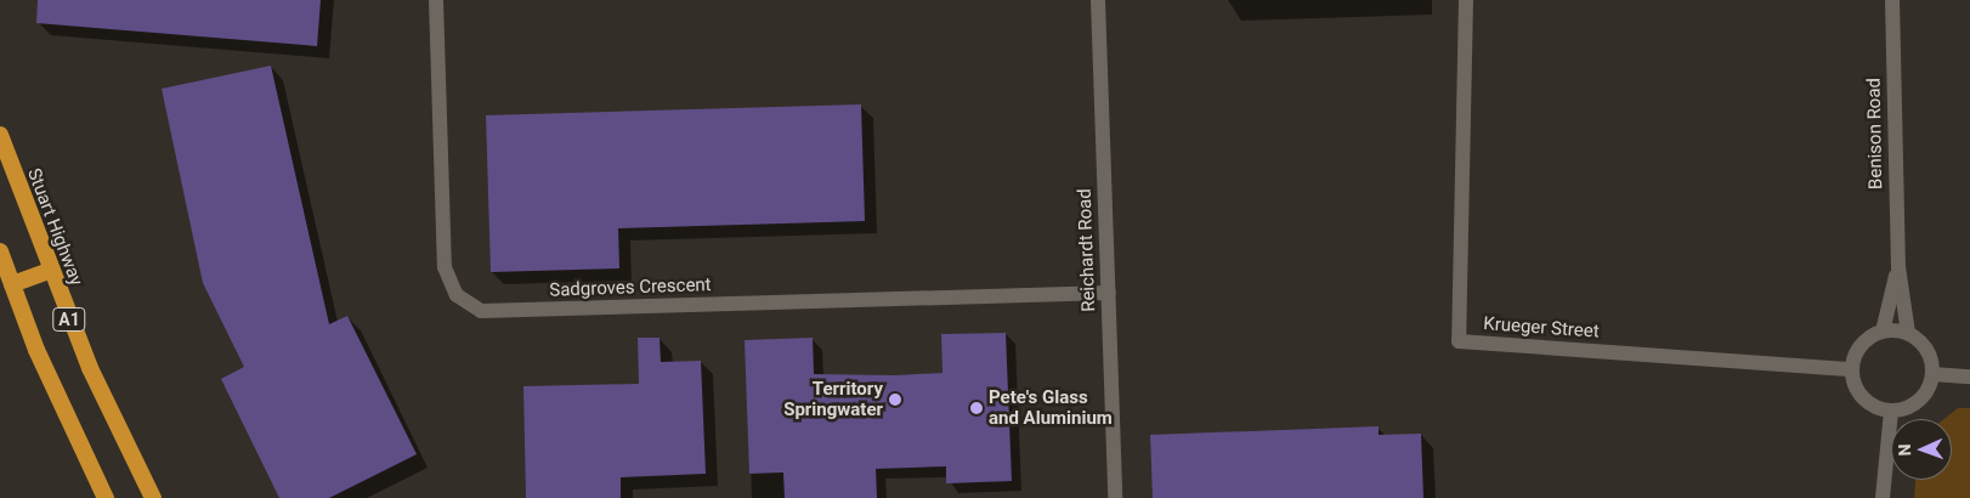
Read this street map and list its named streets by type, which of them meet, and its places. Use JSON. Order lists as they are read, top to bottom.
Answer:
{
  "streets": {
    "highway": ["Stuart Highway", "A1"],
    "street": [
      "Benison Road",
      "Reichardt Road",
      "Sadgroves Crescent",
      "Krueger Street"
    ]
  },
  "crossings": [
    ["Benison Road", "Krueger Street"],
    ["Reichardt Road", "Sadgroves Crescent"]
  ],
  "places": ["Territory Springwater", "Pete's Glass and Aluminium"],
  "north": "left"
}
